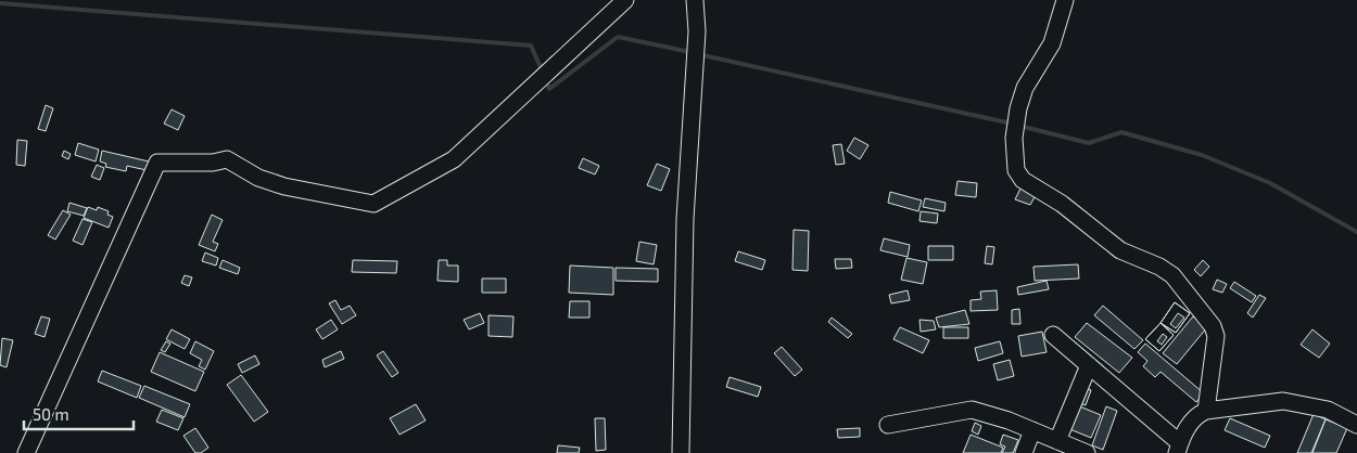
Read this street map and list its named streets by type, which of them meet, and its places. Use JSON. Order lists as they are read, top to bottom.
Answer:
{
  "scale_bar": "50 m"
}
